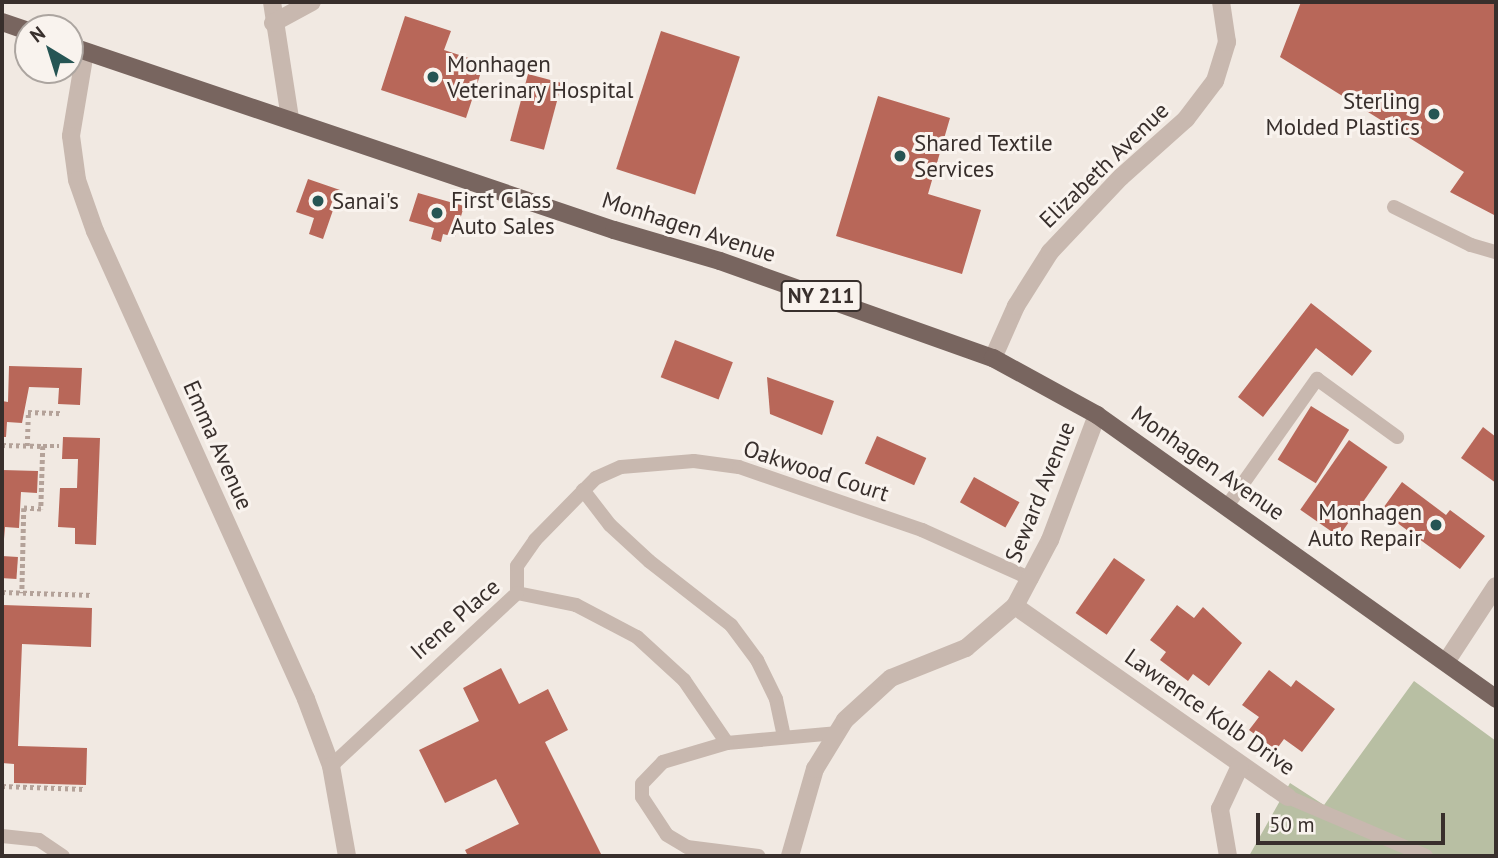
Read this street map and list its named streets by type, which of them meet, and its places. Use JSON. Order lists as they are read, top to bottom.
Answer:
{
  "streets": {
    "main road": ["Monhagen Avenue", "NY 211"],
    "street": [
      "Elizabeth Avenue",
      "Emma Avenue",
      "Seward Avenue",
      "Lawrence Kolb Drive"
    ],
    "lane": ["Oakwood Court", "Irene Place"]
  },
  "crossings": [
    ["Elizabeth Avenue", "Monhagen Avenue"],
    ["Monhagen Avenue", "Seward Avenue"],
    ["Emma Avenue", "Irene Place"],
    ["Oakwood Court", "Seward Avenue"],
    ["Oakwood Court", "Irene Place"],
    ["Seward Avenue", "Lawrence Kolb Drive"]
  ],
  "places": [
    "Monhagen Veterinary Hospital",
    "Sterling Molded Plastics",
    "Shared Textile Services",
    "Sanai's",
    "First Class Auto Sales",
    "Monhagen Auto Repair"
  ],
  "scale_bar": "50 m",
  "north": "top left"
}
